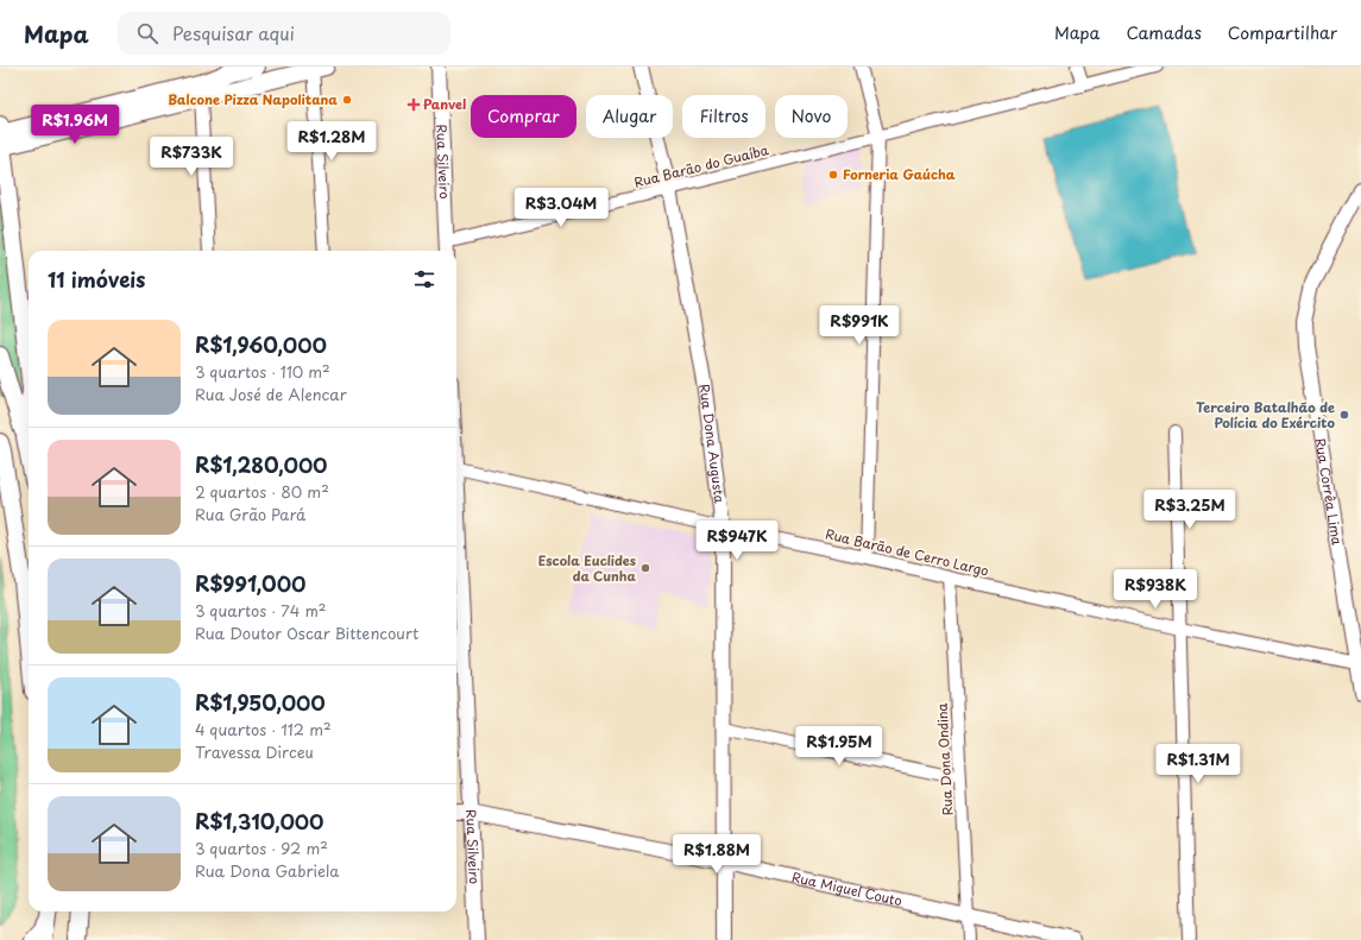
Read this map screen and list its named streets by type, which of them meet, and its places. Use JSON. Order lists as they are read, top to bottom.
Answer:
{
  "streets": {
    "street": [
      "Rua Silveiro",
      "Rua Barão do Guaíba",
      "Rua Dona Augusta",
      "Rua Corrêa Lima",
      "Rua Barão de Cerro Largo",
      "Rua Dona Ondina",
      "Rua Miguel Couto"
    ]
  },
  "crossings": [
    ["Rua Silveiro", "Rua Barão do Guaíba"],
    ["Rua Silveiro", "Rua Miguel Couto"],
    ["Rua Barão do Guaíba", "Rua Dona Augusta"],
    ["Rua Dona Augusta", "Rua Barão de Cerro Largo"],
    ["Rua Dona Augusta", "Rua Miguel Couto"],
    ["Rua Corrêa Lima", "Rua Barão de Cerro Largo"],
    ["Rua Barão de Cerro Largo", "Rua Dona Ondina"],
    ["Rua Dona Ondina", "Rua Miguel Couto"]
  ],
  "places": {
    "other": [
      "Balcone Pizza Napolitana",
      "Forneria Gaúcha",
      "Terceiro Batalhão de Polícia do Exército",
      "Escola Euclides da Cunha"
    ],
    "health": ["Panvel"]
  },
  "page": {
    "header": "Mapa",
    "search": "Pesquisar aqui",
    "nav": ["Mapa", "Camadas", "Compartilhar"],
    "chip": [
      "Comprar",
      "Alugar",
      "Filtros",
      "Novo"
    ],
    "price": [
      "R$1.96M",
      "R$1.28M",
      "R$733K",
      "R$3.04M",
      "R$991K",
      "R$3.25M",
      "R$947K",
      "R$938K",
      "R$1.95M",
      "R$1.31M",
      "R$1.88M"
    ],
    "heading": "11 imóveis",
    "list": [
      {
        "name": "R$1,960,000",
        "note": "3 quartos · 110 m² · Rua José de Alencar"
      },
      {
        "name": "R$1,280,000",
        "note": "2 quartos · 80 m² · Rua Grão Pará"
      },
      {
        "name": "R$991,000",
        "note": "3 quartos · 74 m² · Rua Doutor Oscar Bittencourt"
      },
      {
        "name": "R$1,950,000",
        "note": "4 quartos · 112 m² · Travessa Dirceu"
      },
      {
        "name": "R$1,310,000",
        "note": "3 quartos · 92 m² · Rua Dona Gabriela"
      }
    ]
  }
}
